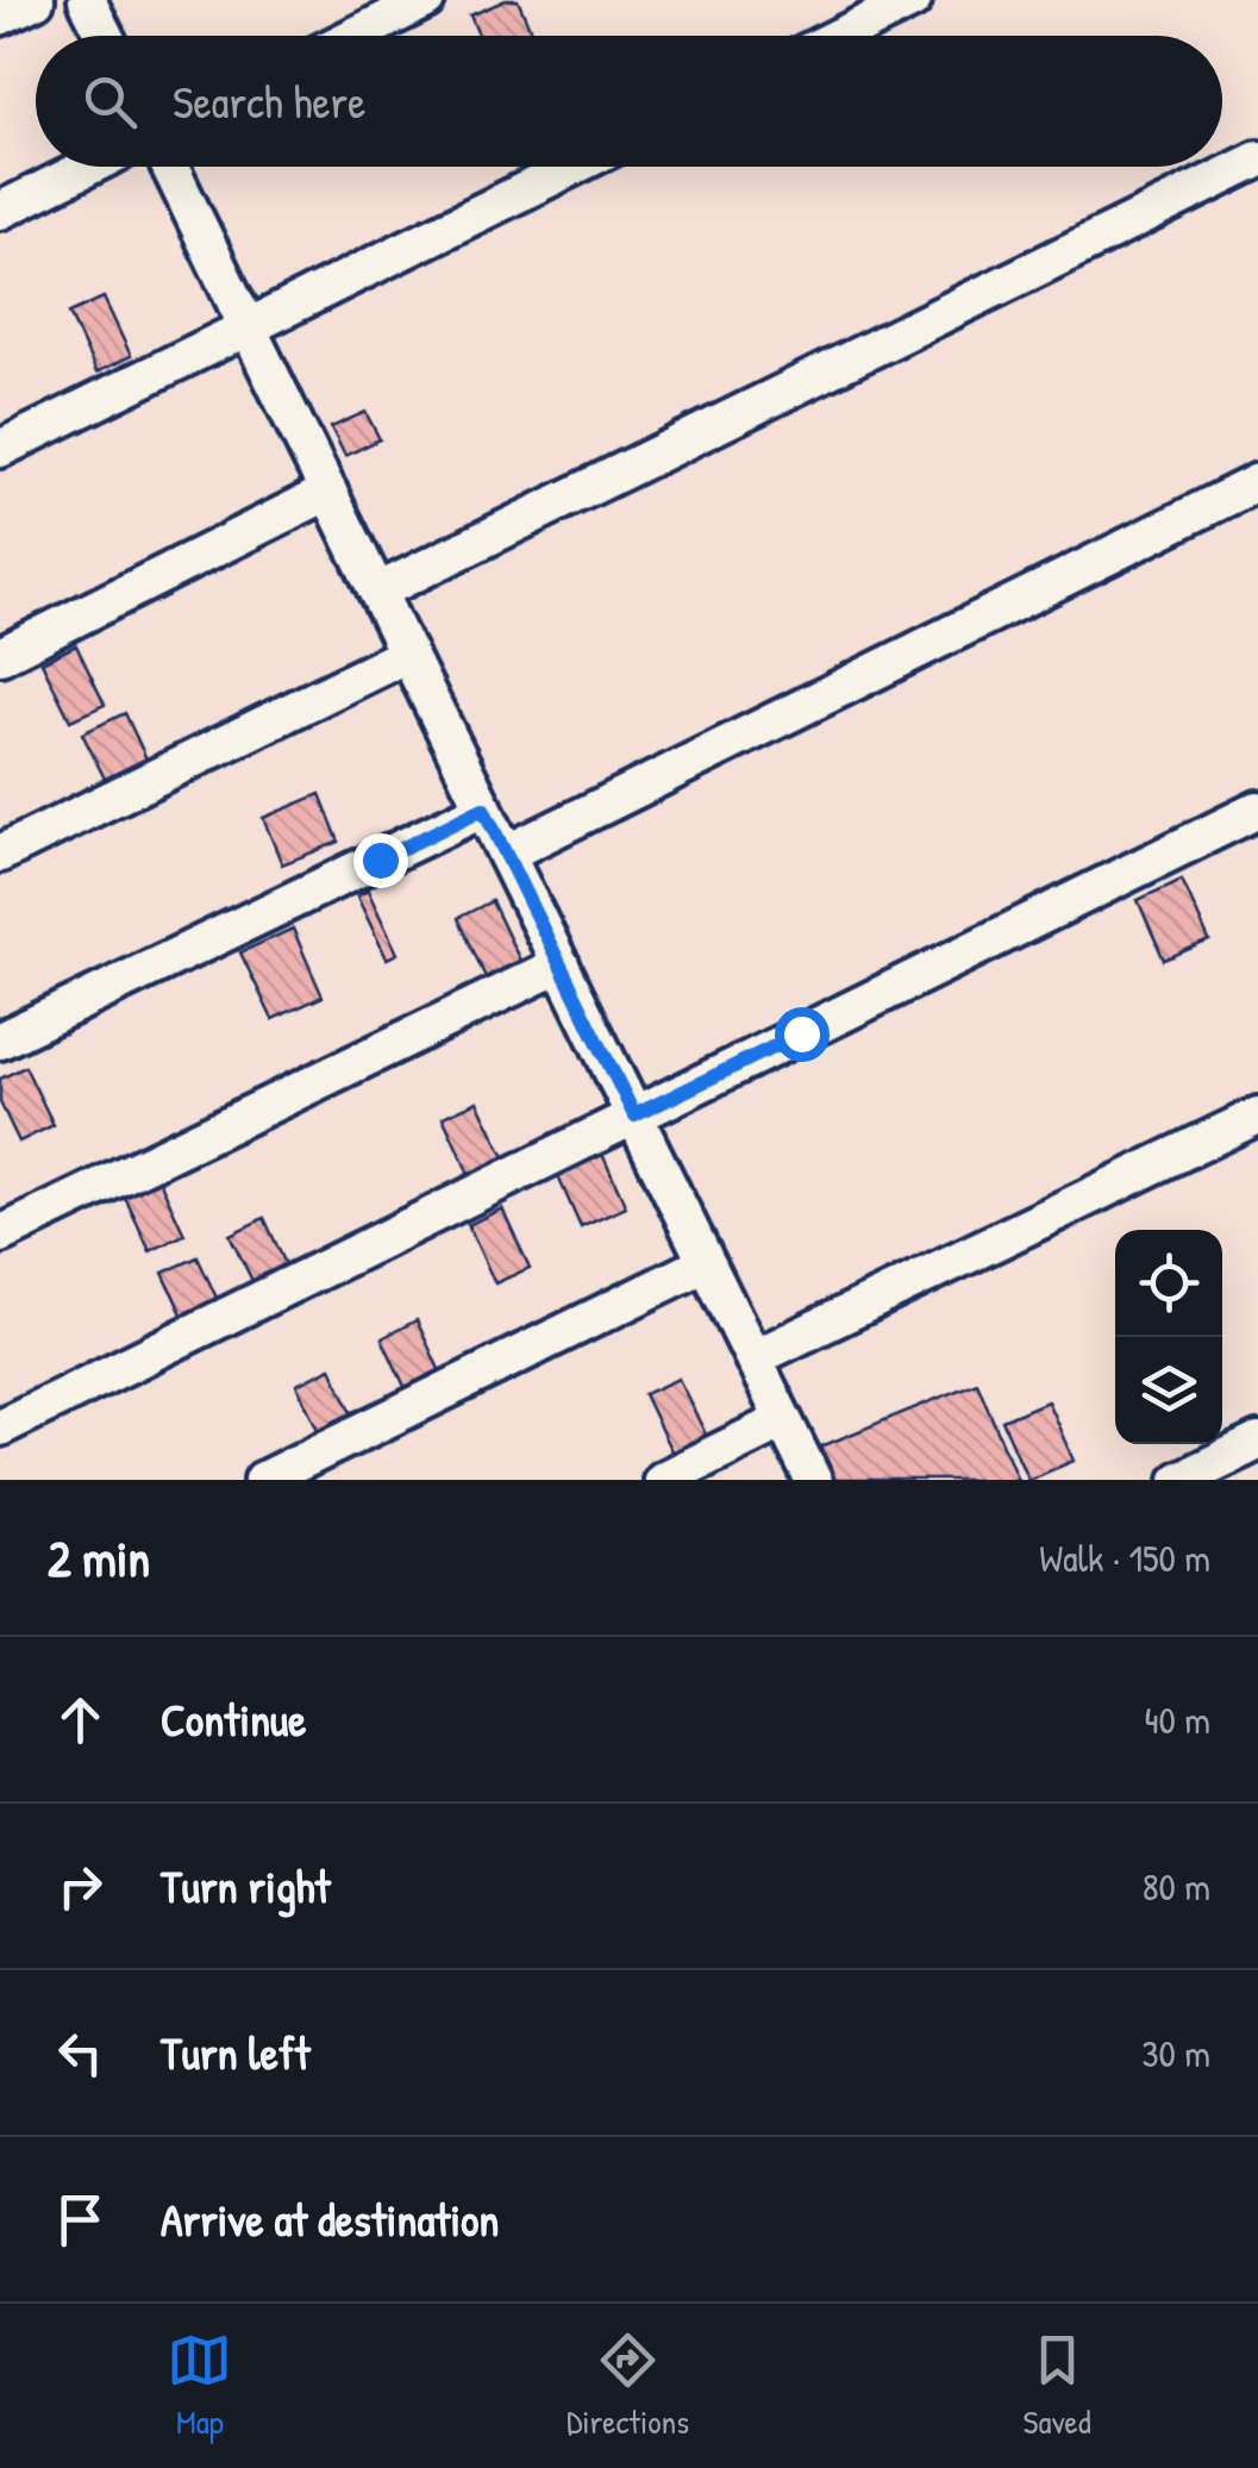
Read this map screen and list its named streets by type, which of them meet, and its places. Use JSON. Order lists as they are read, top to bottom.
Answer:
{
  "page": {
    "search": "Search here",
    "heading": ["2 min", "Walk · 150 m"],
    "list": [
      ["Continue", "40 m"],
      ["Turn right", "80 m"],
      ["Turn left", "30 m"],
      "Arrive at destination"
    ],
    "nav": ["Map", "Directions", "Saved"]
  }
}
